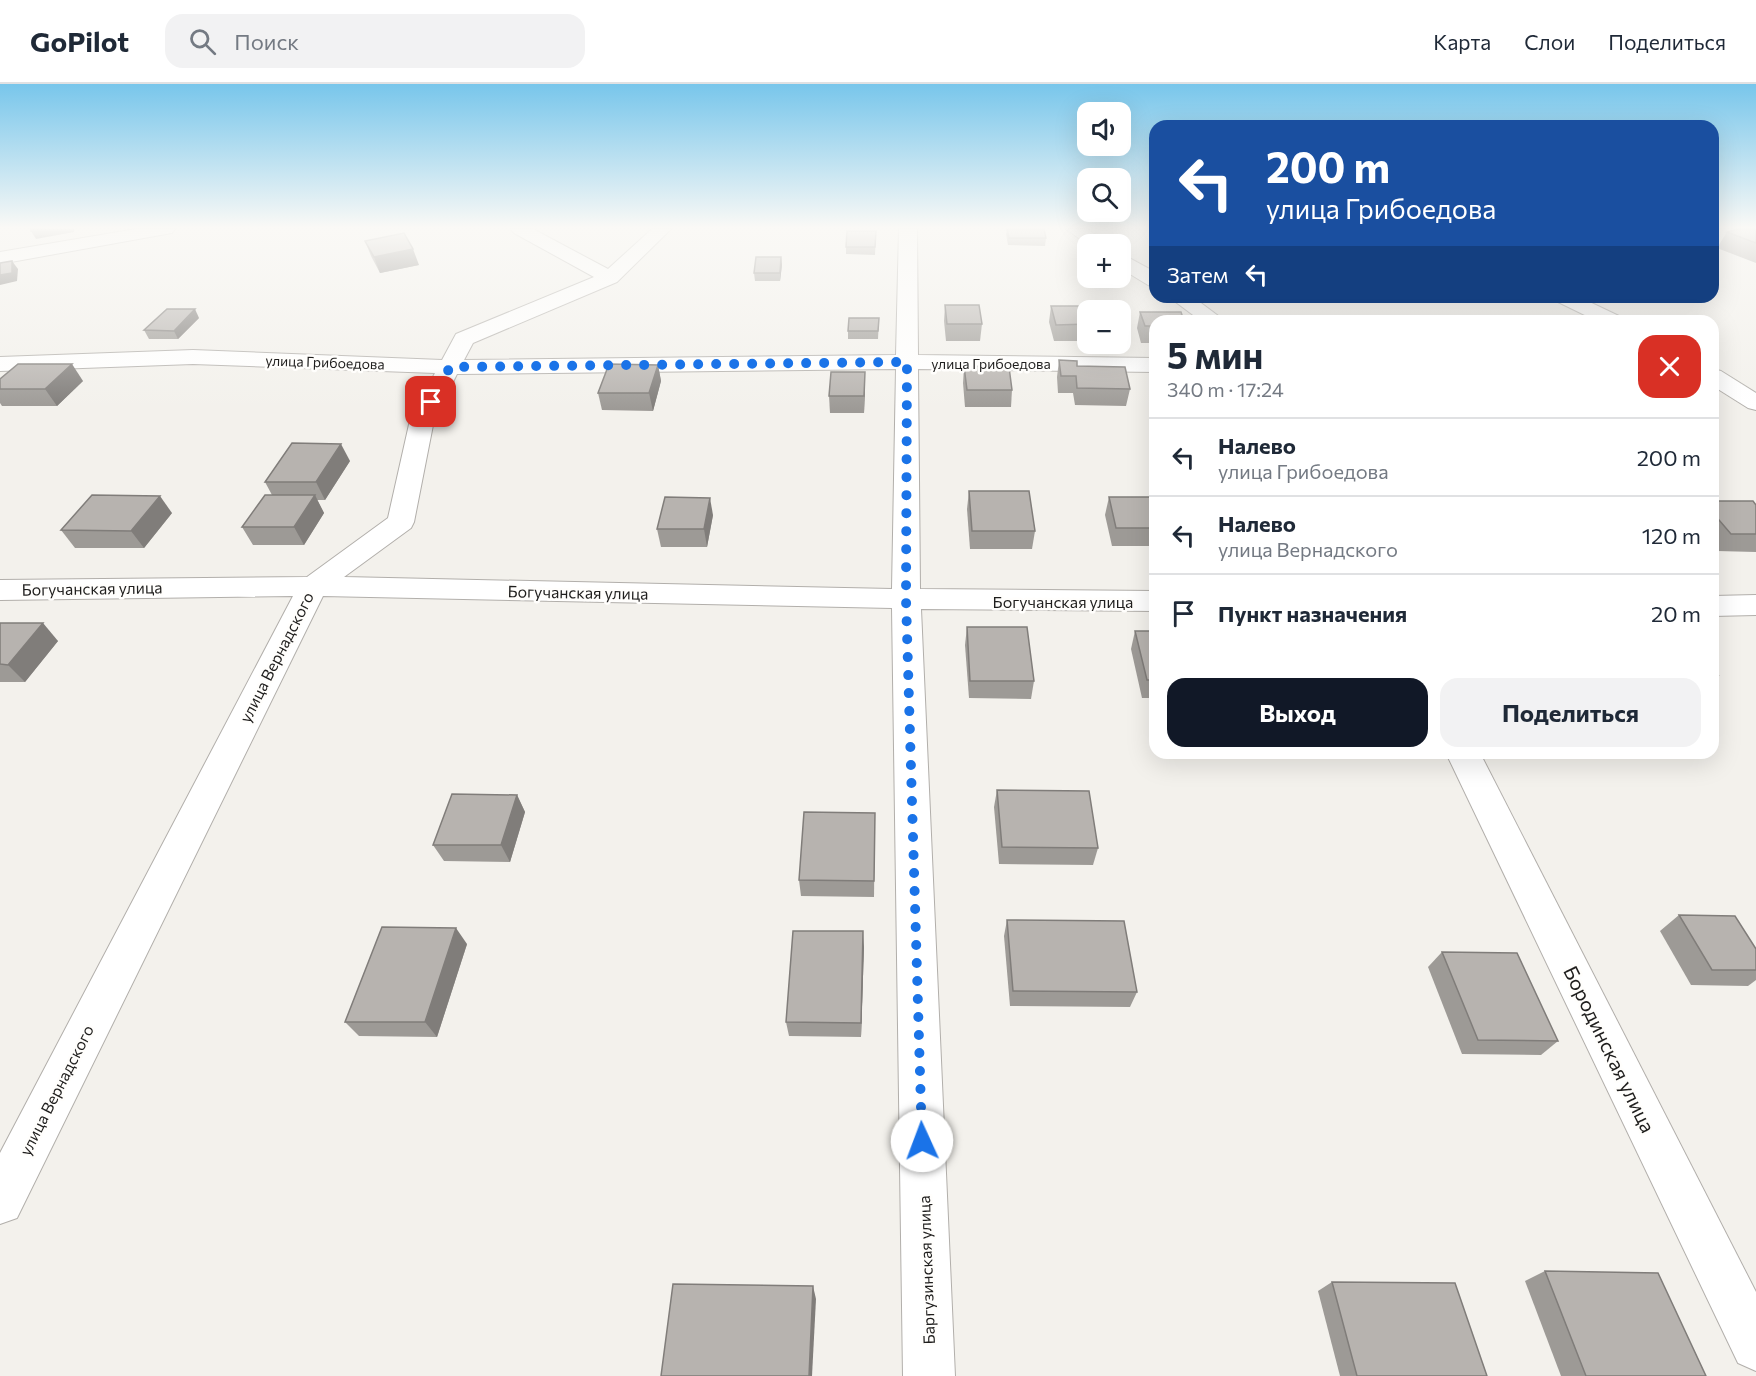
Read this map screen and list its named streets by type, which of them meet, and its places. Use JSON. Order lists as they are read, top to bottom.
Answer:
{
  "streets": {
    "street": [
      "улица Грибоедова",
      "Богучанская улица",
      "улица Вернадского",
      "Бородинская улица",
      "Баргузинская улица"
    ]
  },
  "crossings": [
    ["улица Грибоедова", "улица Вернадского"],
    ["улица Грибоедова", "Баргузинская улица"],
    ["Богучанская улица", "улица Вернадского"],
    ["Богучанская улица", "Баргузинская улица"]
  ],
  "page": {
    "header": "GoPilot",
    "search": "Поиск",
    "nav": ["Карта", "Слои", "Поделиться"],
    "map_buttons": ["+", "−"],
    "turn": ["200 m", "улица Грибоедова"],
    "then": "Затем",
    "heading": ["5 мин", "340 m · 17:24"],
    "list": [
      {
        "name": "Налево",
        "note": "улица Грибоедова",
        "value": "200 m"
      },
      {
        "name": "Налево",
        "note": "улица Вернадского",
        "value": "120 m"
      },
      {
        "name": "Пункт назначения",
        "value": "20 m"
      }
    ],
    "buttons": ["Выход", "Поделиться"]
  }
}
